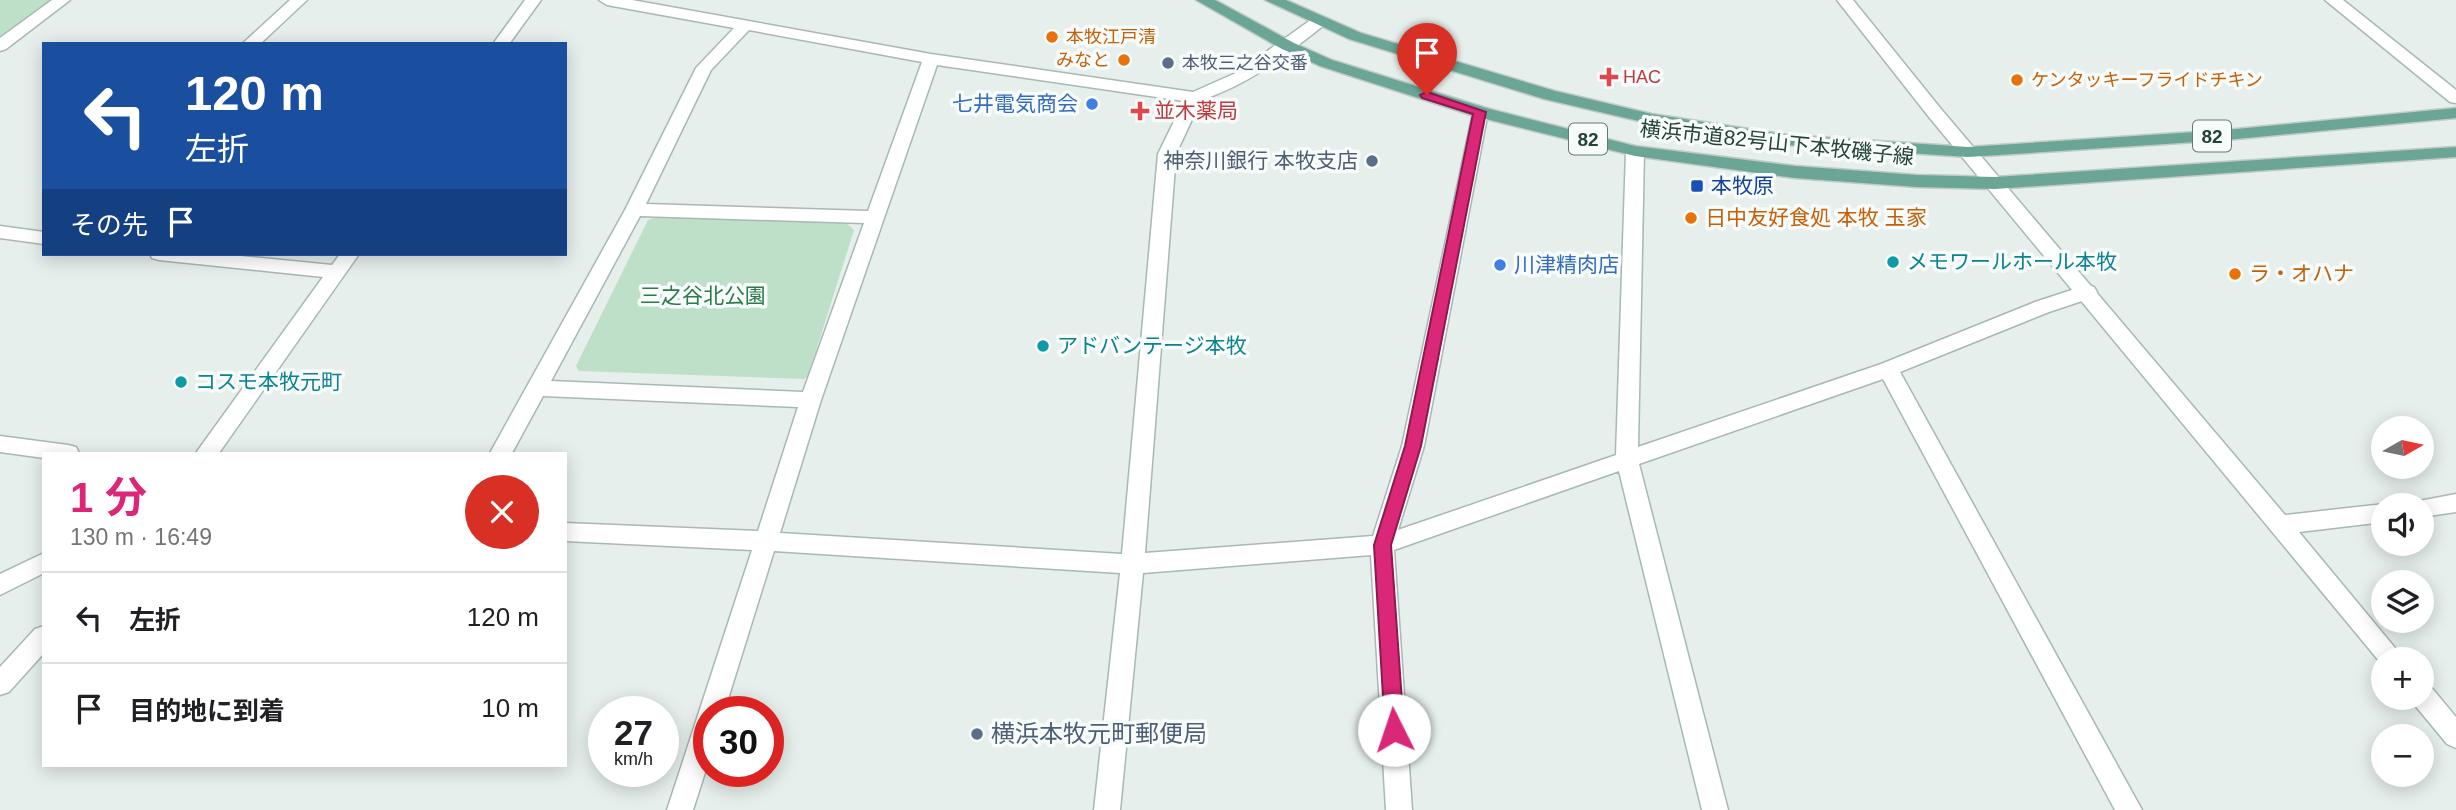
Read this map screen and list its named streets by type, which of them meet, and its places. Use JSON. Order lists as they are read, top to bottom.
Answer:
{
  "streets": {
    "main road": ["82", "横浜市道82号山下本牧磯子線"]
  },
  "parks": ["三之谷北公園"],
  "places": {
    "other": [
      "本牧江戸清",
      "みなと",
      "本牧三之谷交番",
      "ケンタッキーフライドチキン",
      "七井電気商会",
      "神奈川銀行 本牧支店",
      "日中友好食処 本牧 玉家",
      "メモワールホール本牧",
      "川津精肉店",
      "ラ・オハナ",
      "アドバンテージ本牧",
      "コスモ本牧元町",
      "横浜本牧元町郵便局"
    ],
    "health": ["HAC", "並木薬局"],
    "transit": ["本牧原"]
  },
  "north": "right",
  "page": {
    "turn": ["120 m", "左折"],
    "then": "その先",
    "map_buttons": ["+", "−"],
    "heading": ["1 分", "130 m · 16:49"],
    "list": [
      {
        "name": "左折",
        "value": "120 m"
      },
      {
        "name": "目的地に到着",
        "value": "10 m"
      }
    ],
    "speed": "27 km/h",
    "limit": "30"
  }
}
